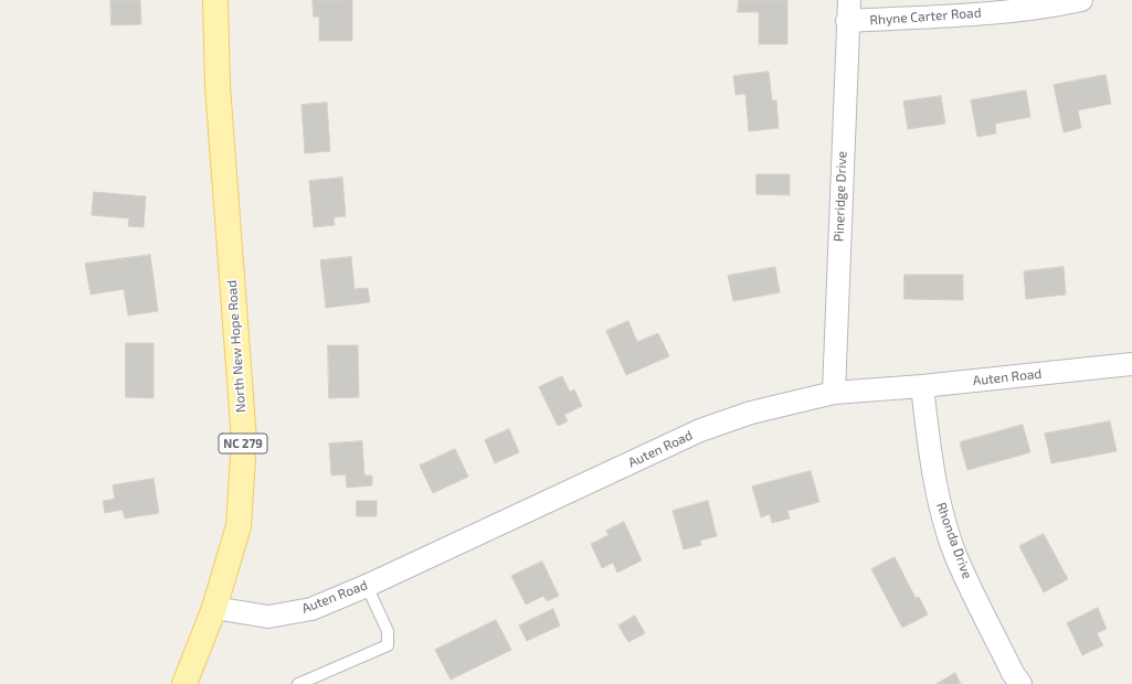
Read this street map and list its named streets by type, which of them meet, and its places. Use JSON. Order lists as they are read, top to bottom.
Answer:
{
  "streets": {
    "main road": ["North New Hope Road", "NC 279"],
    "street": [
      "Rhyne Carter Road",
      "Pineridge Drive",
      "Auten Road",
      "Rhonda Drive"
    ]
  },
  "crossings": [
    ["Rhyne Carter Road", "Pineridge Drive"],
    ["Pineridge Drive", "Auten Road"],
    ["North New Hope Road", "Auten Road"],
    ["Auten Road", "Rhonda Drive"]
  ]
}
